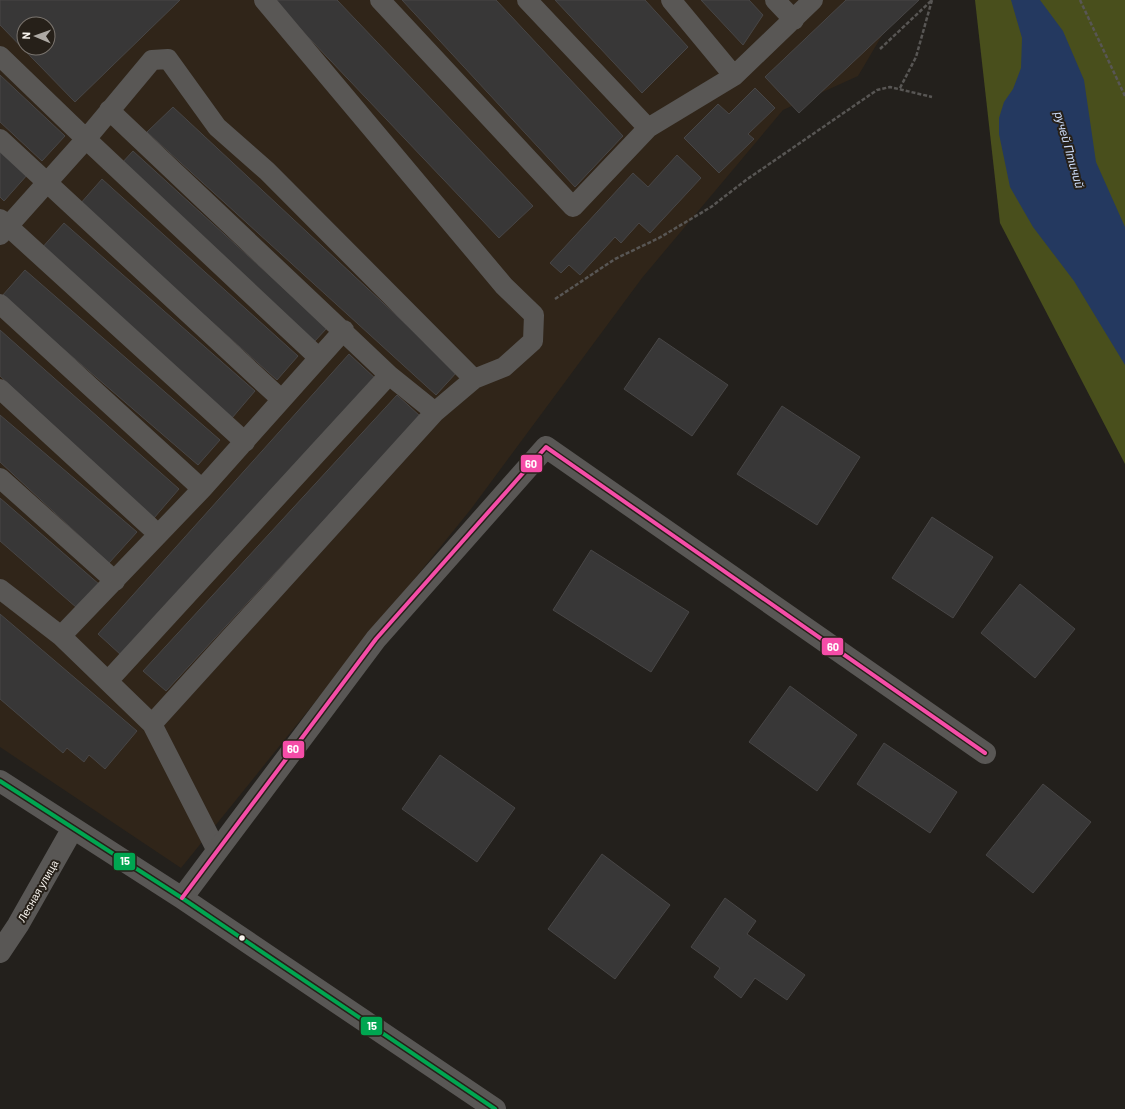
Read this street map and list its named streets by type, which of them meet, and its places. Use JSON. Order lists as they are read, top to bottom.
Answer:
{
  "streets": {
    "street": ["Лесная улица"]
  },
  "water": ["ручей Птичий"],
  "lines": ["transit line 60", "transit line 15"],
  "north": "left"
}
